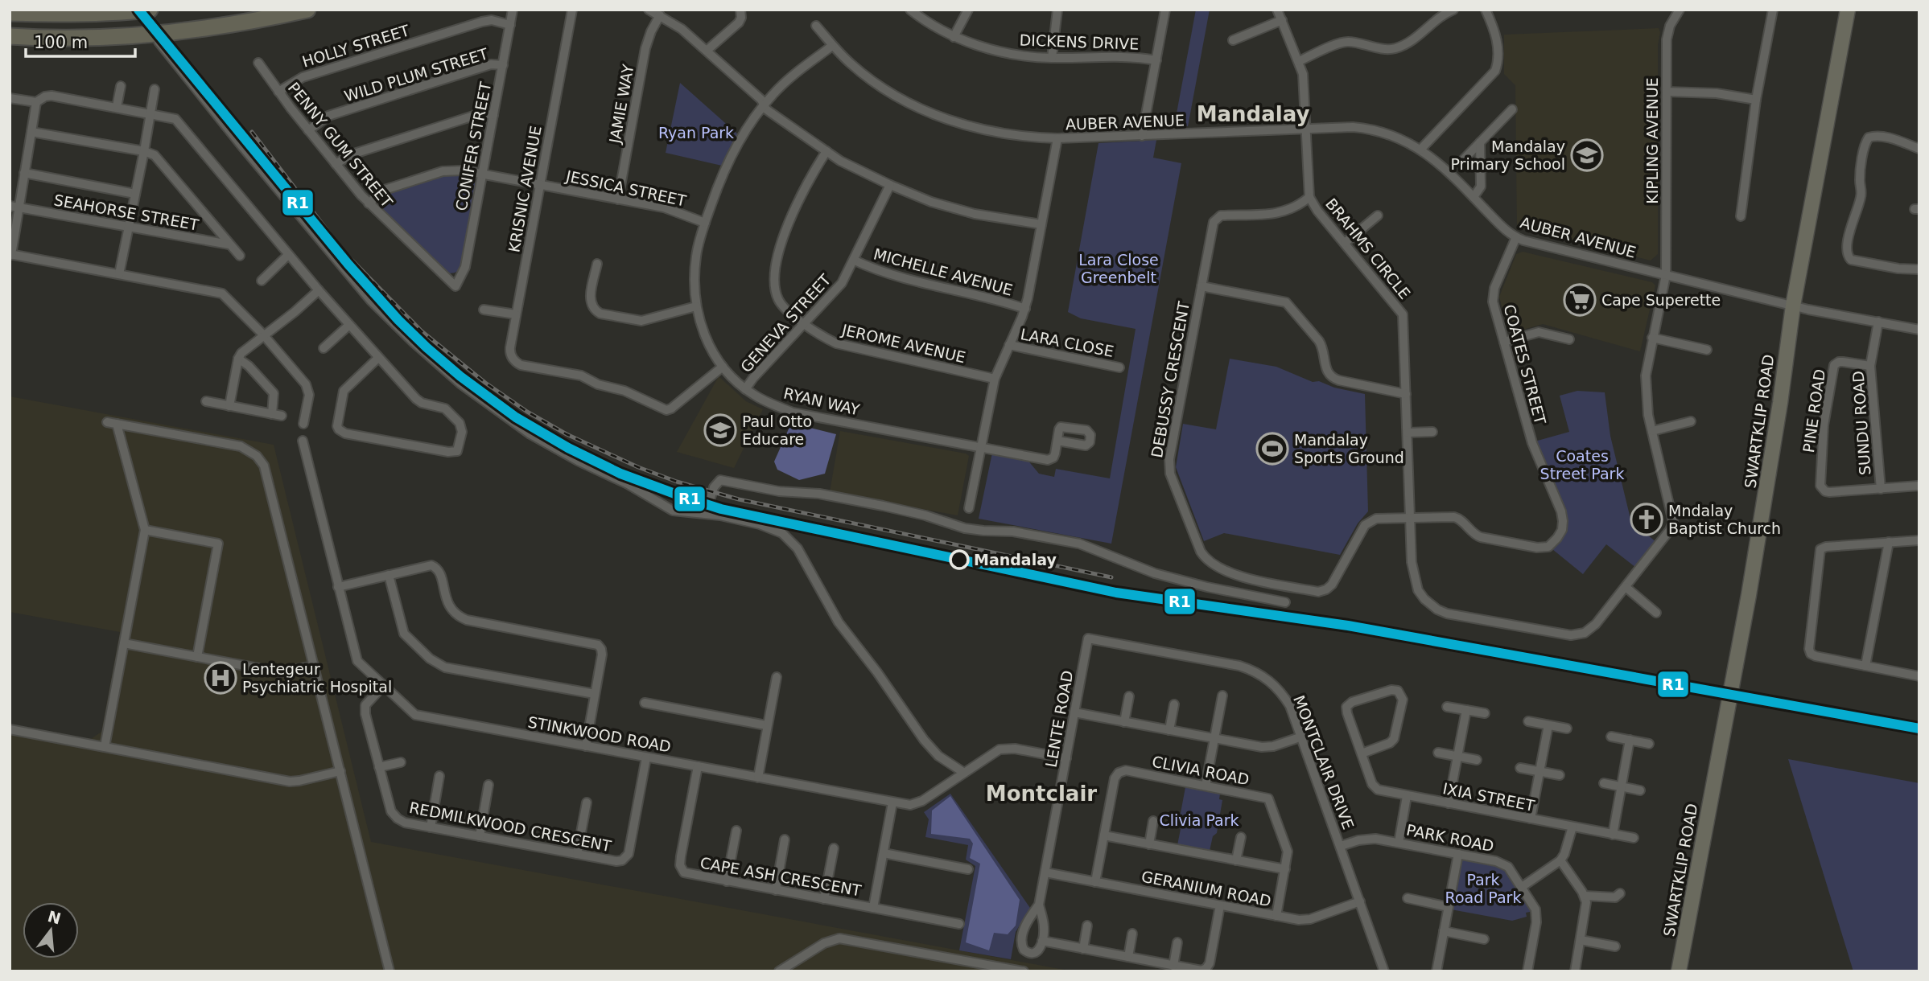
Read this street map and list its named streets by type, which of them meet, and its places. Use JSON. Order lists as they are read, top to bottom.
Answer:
{
  "streets": {
    "main road": ["SWARTKLIP ROAD"],
    "street": [
      "DICKENS DRIVE",
      "HOLLY STREET",
      "WILD PLUM STREET",
      "JAMIE WAY",
      "AUBER AVENUE",
      "KIPLING AVENUE",
      "PENNY GUM STREET",
      "CONIFER STREET",
      "JESSICA STREET",
      "KRISNIC AVENUE",
      "SEAHORSE STREET",
      "BRAHMS CIRCLE",
      "MICHELLE AVENUE",
      "GENEVA STREET",
      "LARA CLOSE",
      "JEROME AVENUE",
      "COATES STREET",
      "DEBUSSY CRESCENT",
      "RYAN WAY",
      "PINE ROAD",
      "SUNDU ROAD",
      "LENTE ROAD",
      "STINKWOOD ROAD",
      "MONTCLAIR DRIVE",
      "CLIVIA ROAD",
      "IXIA STREET",
      "REDMILKWOOD CRESCENT",
      "PARK ROAD",
      "CAPE ASH CRESCENT",
      "GERANIUM ROAD"
    ]
  },
  "crossings": [
    ["HOLLY STREET", "PENNY GUM STREET"],
    ["HOLLY STREET", "CONIFER STREET"],
    ["WILD PLUM STREET", "PENNY GUM STREET"],
    ["WILD PLUM STREET", "CONIFER STREET"],
    ["JAMIE WAY", "JESSICA STREET"],
    ["AUBER AVENUE", "KIPLING AVENUE"],
    ["AUBER AVENUE", "BRAHMS CIRCLE"],
    ["AUBER AVENUE", "COATES STREET"],
    ["AUBER AVENUE", "RYAN WAY"],
    ["AUBER AVENUE", "SWARTKLIP ROAD"],
    ["AUBER AVENUE", "SUNDU ROAD"],
    ["KIPLING AVENUE", "BRAHMS CIRCLE"],
    ["PENNY GUM STREET", "CONIFER STREET"],
    ["PENNY GUM STREET", "JESSICA STREET"],
    ["CONIFER STREET", "JESSICA STREET"],
    ["JESSICA STREET", "KRISNIC AVENUE"],
    ["JESSICA STREET", "RYAN WAY"],
    ["KRISNIC AVENUE", "RYAN WAY"],
    ["BRAHMS CIRCLE", "COATES STREET"],
    ["BRAHMS CIRCLE", "DEBUSSY CRESCENT"],
    ["MICHELLE AVENUE", "GENEVA STREET"],
    ["GENEVA STREET", "JEROME AVENUE"],
    ["GENEVA STREET", "RYAN WAY"],
    ["COATES STREET", "DEBUSSY CRESCENT"],
    ["PINE ROAD", "SUNDU ROAD"],
    ["LENTE ROAD", "STINKWOOD ROAD"],
    ["LENTE ROAD", "MONTCLAIR DRIVE"],
    ["LENTE ROAD", "GERANIUM ROAD"],
    ["STINKWOOD ROAD", "REDMILKWOOD CRESCENT"],
    ["STINKWOOD ROAD", "CAPE ASH CRESCENT"],
    ["MONTCLAIR DRIVE", "PARK ROAD"],
    ["MONTCLAIR DRIVE", "GERANIUM ROAD"],
    ["CLIVIA ROAD", "GERANIUM ROAD"]
  ],
  "districts": ["Mandalay", "Montclair"],
  "parks": [
    "Ryan Park",
    "Lara Close Greenbelt",
    "Coates Street Park",
    "Clivia Park",
    "Park Road Park"
  ],
  "places": {
    "school or university": ["Mandalay Primary School", "Paul Otto Educare"],
    "supermarket": ["Cape Superette"],
    "sports": ["Mandalay Sports Ground"],
    "church": ["Mndalay Baptist Church"],
    "other": ["Mandalay"],
    "hospital": ["Lentegeur Psychiatric Hospital"]
  },
  "lines": ["transit line R1"],
  "scale_bar": "100 m",
  "north": "top"
}
